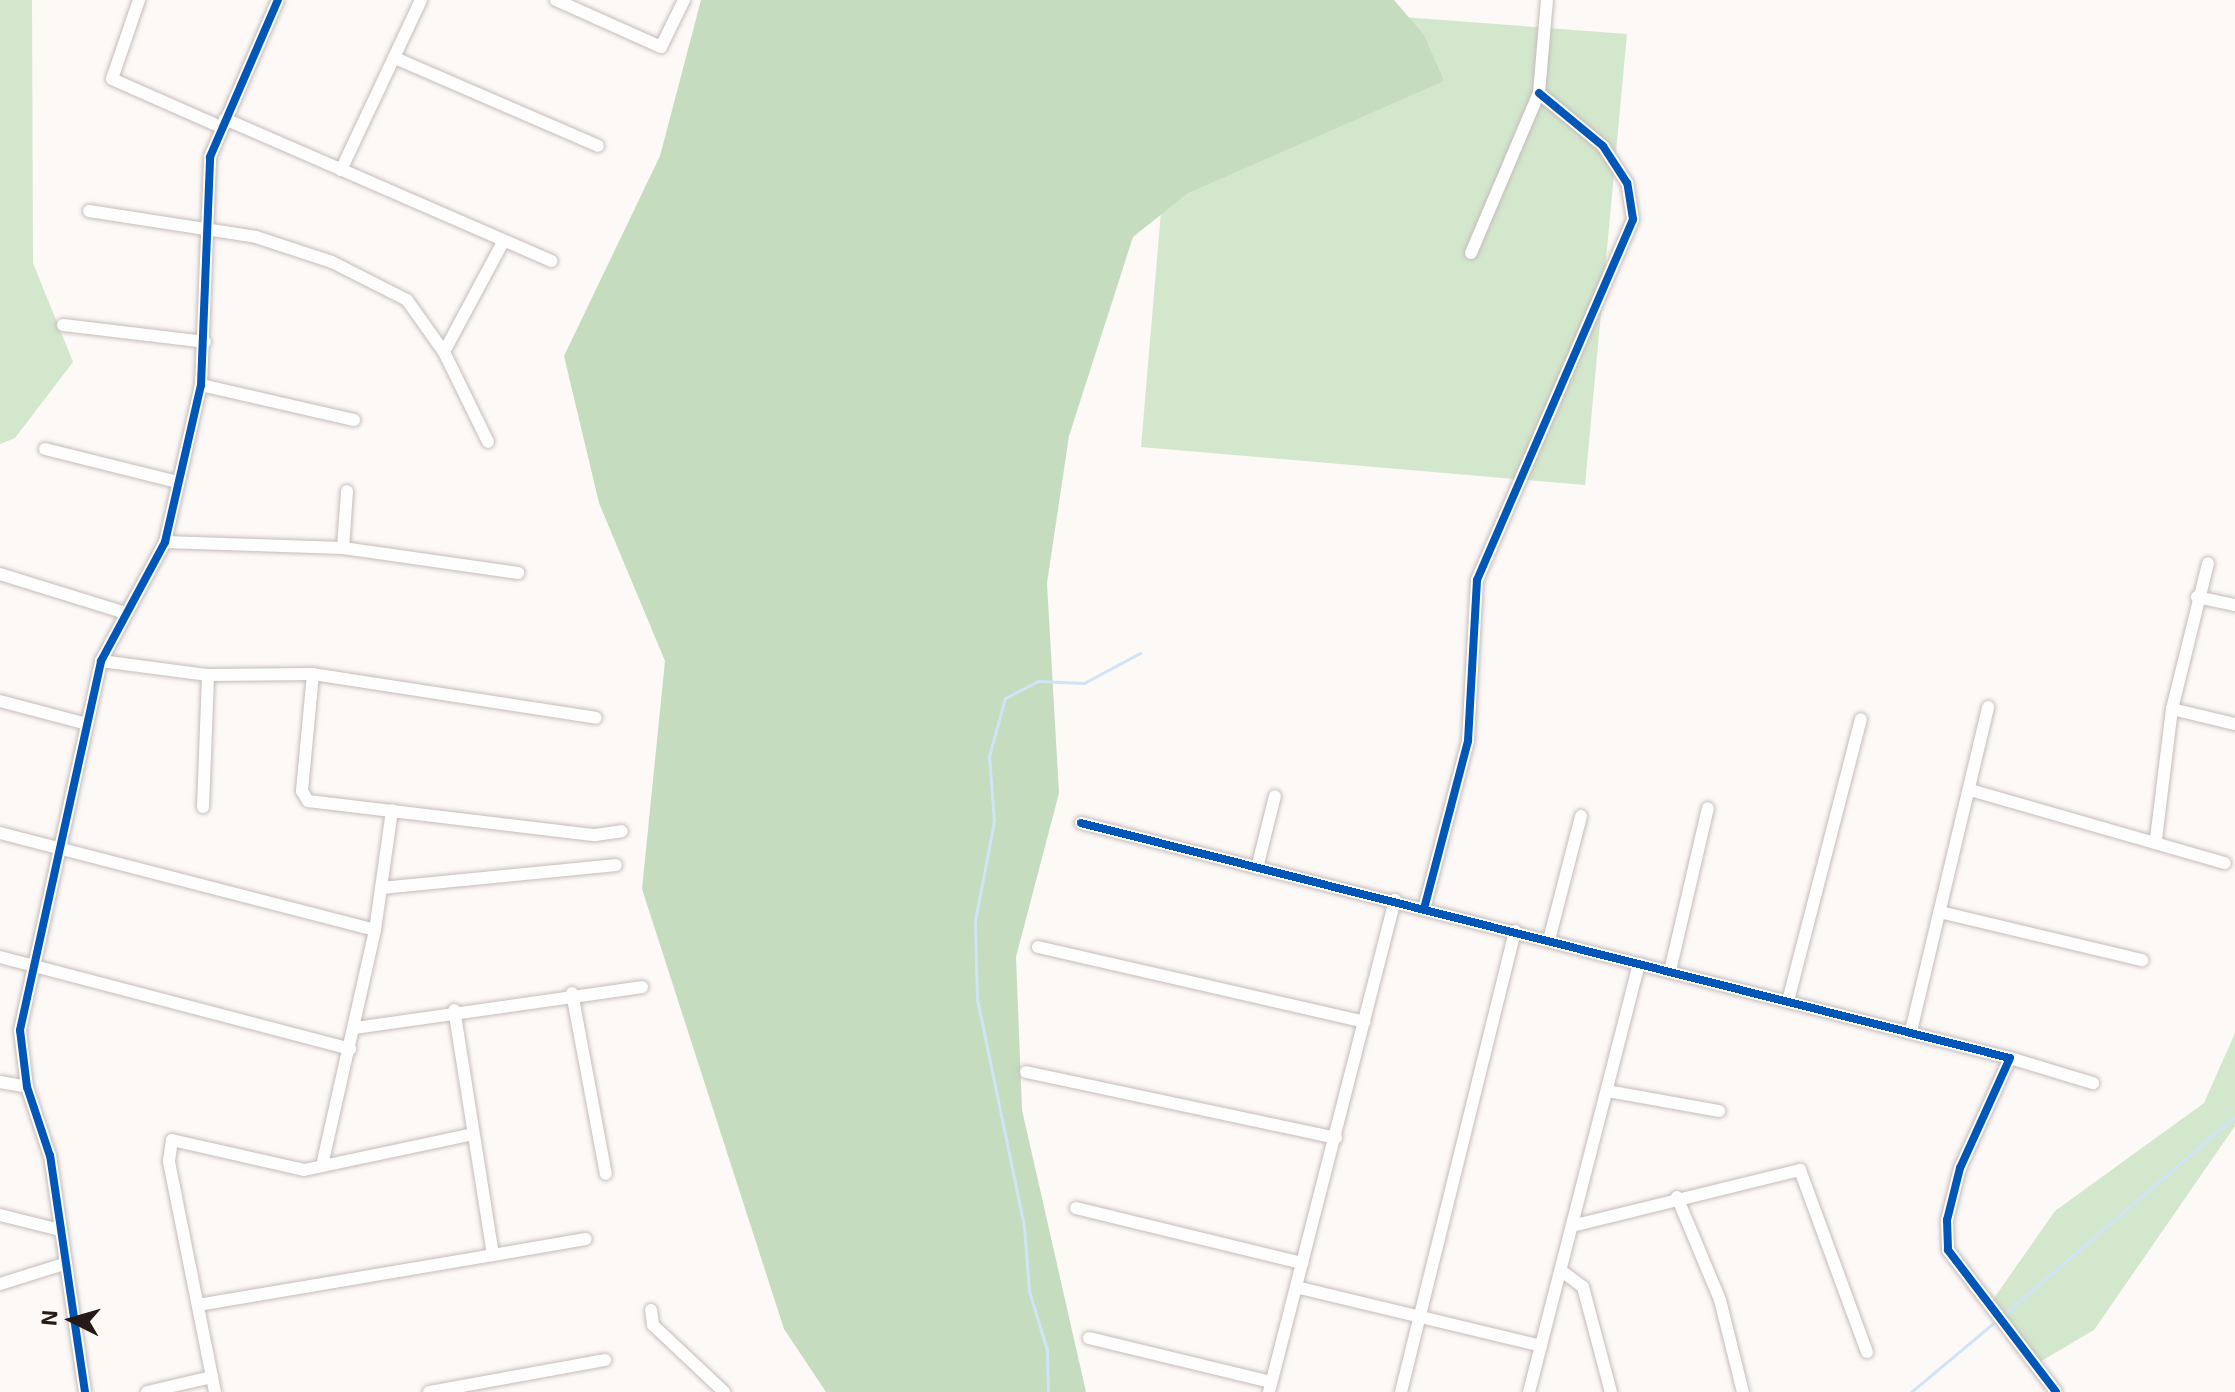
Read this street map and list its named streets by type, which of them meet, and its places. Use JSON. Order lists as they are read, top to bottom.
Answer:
{
  "north": "left"
}
